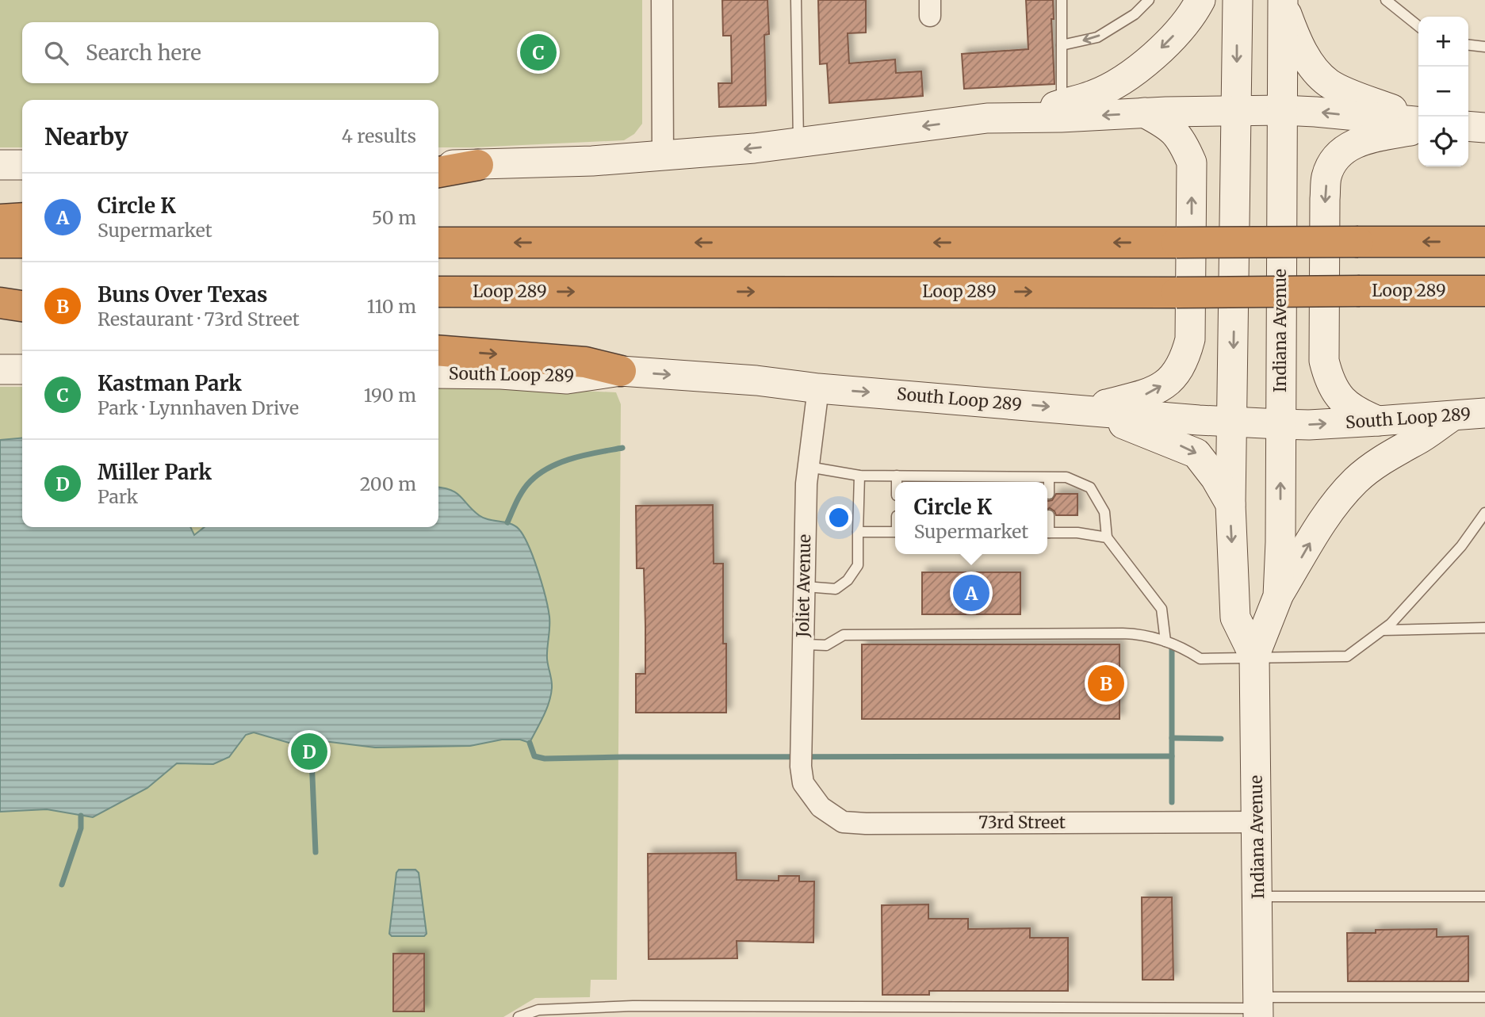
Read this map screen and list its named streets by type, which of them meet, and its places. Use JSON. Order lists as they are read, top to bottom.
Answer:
{
  "streets": {
    "highway": ["Loop 289"],
    "main road": ["Indiana Avenue", "South Loop 289"],
    "street": ["Joliet Avenue", "73rd Street"]
  },
  "crossings": [
    ["Indiana Avenue", "South Loop 289"],
    ["Indiana Avenue", "73rd Street"],
    ["South Loop 289", "Joliet Avenue"],
    ["Joliet Avenue", "73rd Street"]
  ],
  "page": {
    "map_buttons": ["+", "−"],
    "search": "Search here",
    "pins": [
      "C",
      "A",
      "B",
      "D"
    ],
    "heading": ["Nearby", "4 results"],
    "list": [
      {
        "mark": "A",
        "name": "Circle K",
        "note": "Supermarket",
        "value": "50 m"
      },
      {
        "mark": "B",
        "name": "Buns Over Texas",
        "note": "Restaurant · 73rd Street",
        "value": "110 m"
      },
      {
        "mark": "C",
        "name": "Kastman Park",
        "note": "Park · Lynnhaven Drive",
        "value": "190 m"
      },
      {
        "mark": "D",
        "name": "Miller Park",
        "note": "Park",
        "value": "200 m"
      }
    ],
    "popup": ["Circle K", "Supermarket"]
  }
}
